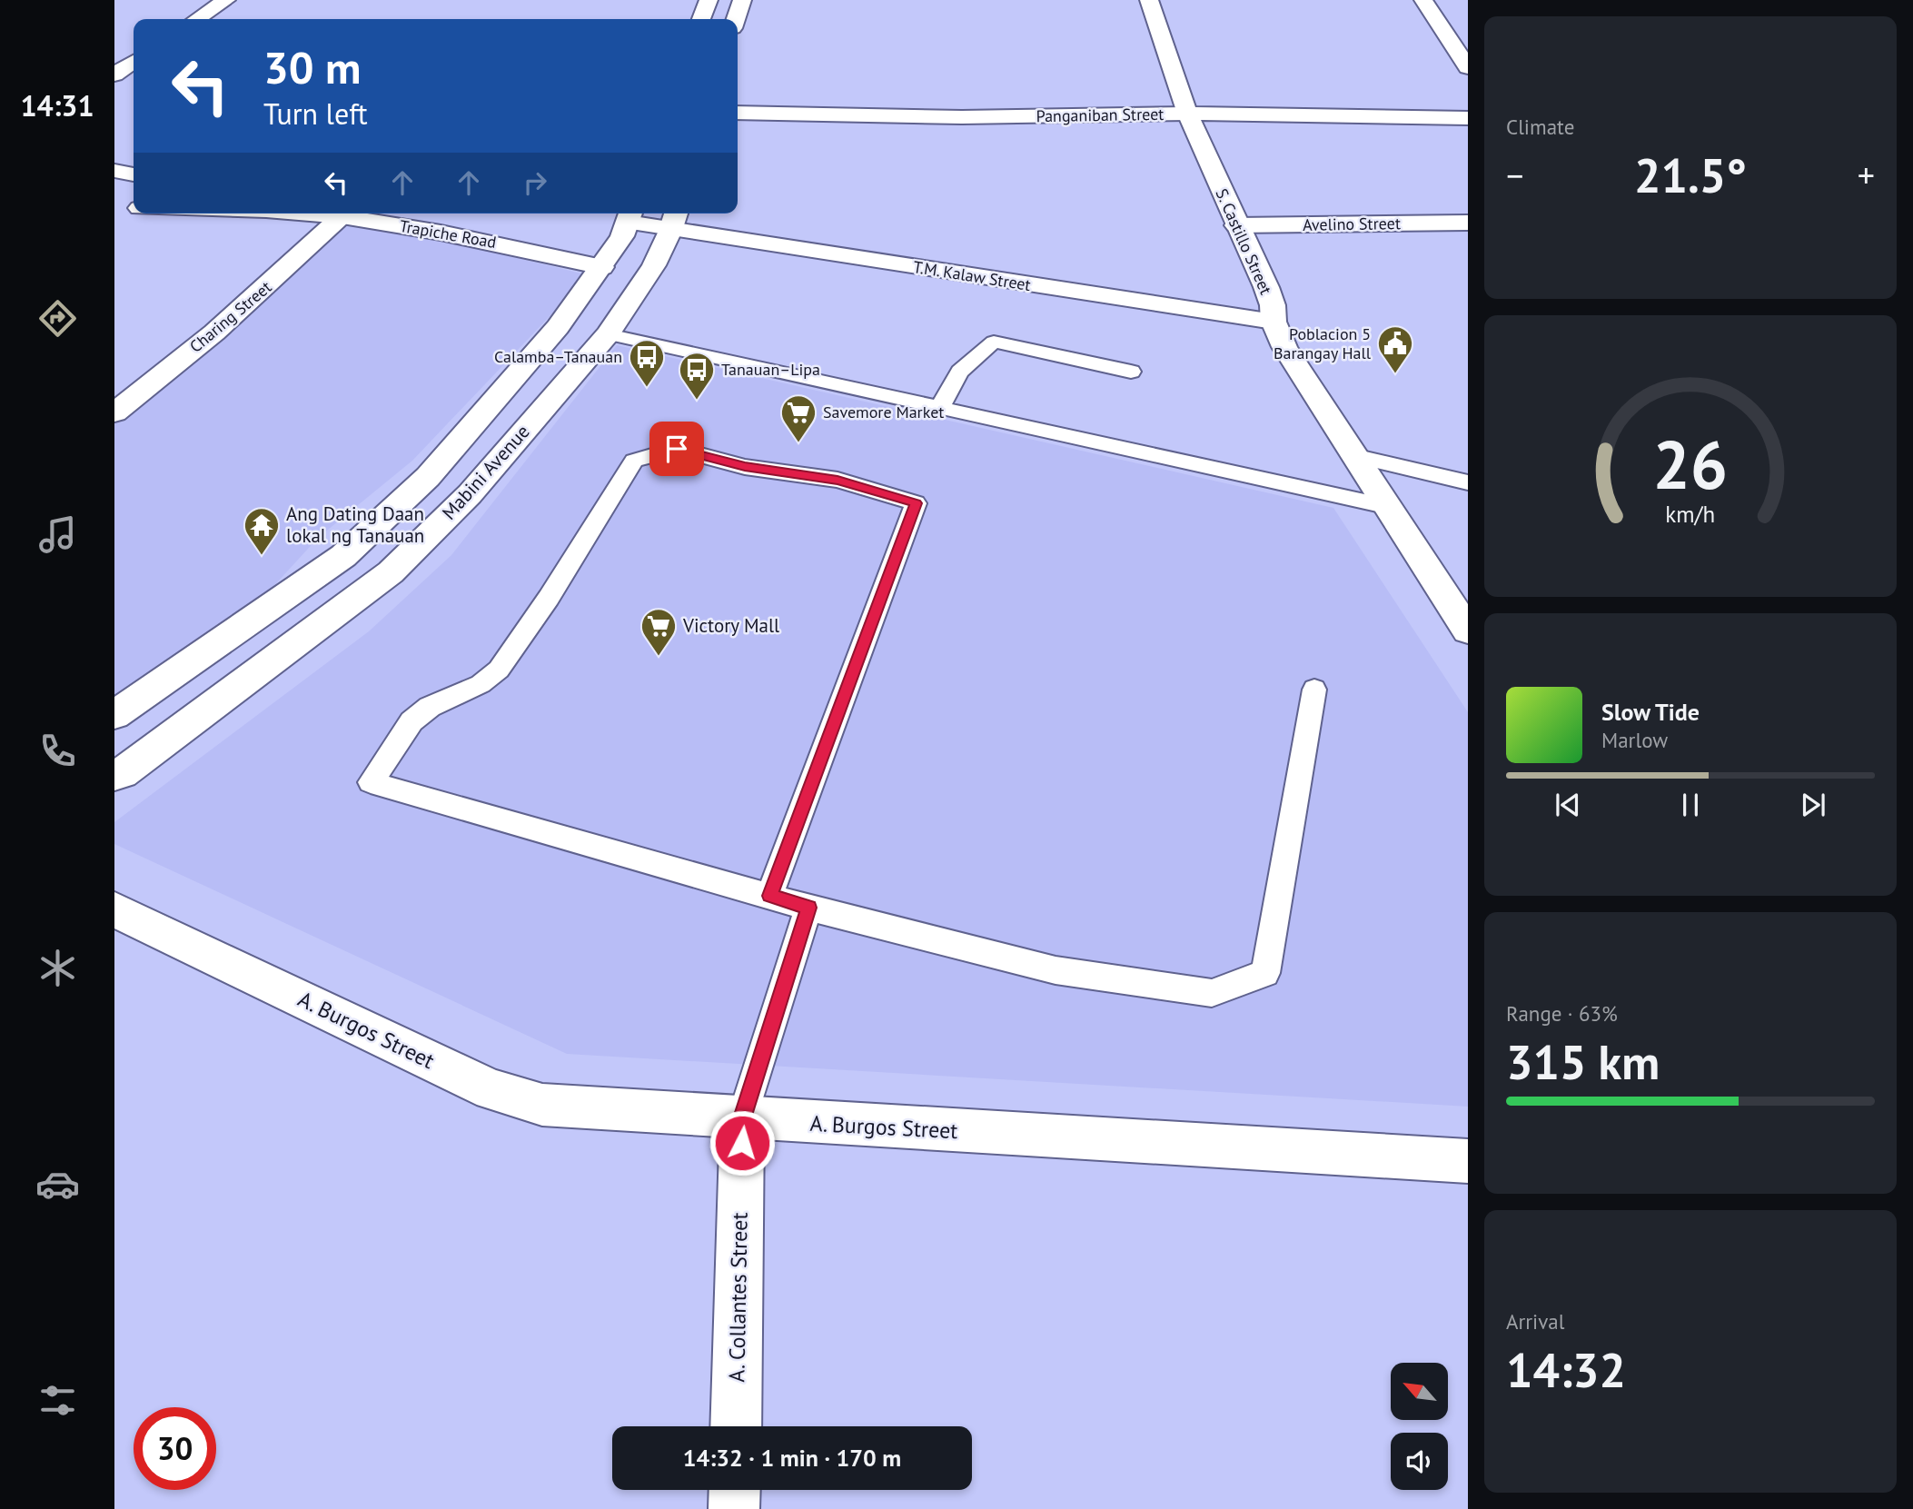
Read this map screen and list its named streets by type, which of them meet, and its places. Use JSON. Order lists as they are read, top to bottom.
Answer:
{
  "streets": {
    "street": [
      "Panganiban Street",
      "Avelino Street",
      "Trapiche Road",
      "S. Castillo Street",
      "T.M. Kalaw Street",
      "Charing Street",
      "Mabini Avenue",
      "A. Burgos Street",
      "A. Collantes Street"
    ]
  },
  "crossings": [
    ["Panganiban Street", "S. Castillo Street"],
    ["Avelino Street", "S. Castillo Street"],
    ["Trapiche Road", "Charing Street"],
    ["S. Castillo Street", "T.M. Kalaw Street"],
    ["T.M. Kalaw Street", "Mabini Avenue"],
    ["A. Burgos Street", "A. Collantes Street"]
  ],
  "places": {
    "public building": ["Poblacion 5 Barangay Hall"],
    "bus stop": ["Calamba–Tanauan", "Tanauan–Lipa"],
    "supermarket": ["Savemore Market", "Victory Mall"],
    "temple": ["Ang Dating Daan lokal ng Tanauan"]
  },
  "north": "top left",
  "page": {
    "tabs": "14:31",
    "tile": [
      "Climate",
      ["Range · 63%", "315 km"],
      ["Arrival", "14:32"]
    ],
    "turn": ["30 m", "Turn left"],
    "heat": ["−", "21.5°", "+"],
    "song": ["Slow Tide", "Marlow"],
    "limit": "30",
    "trip": "14:32 · 1 min · 170 m",
    "gauge": ["26", "km/h"]
  }
}
